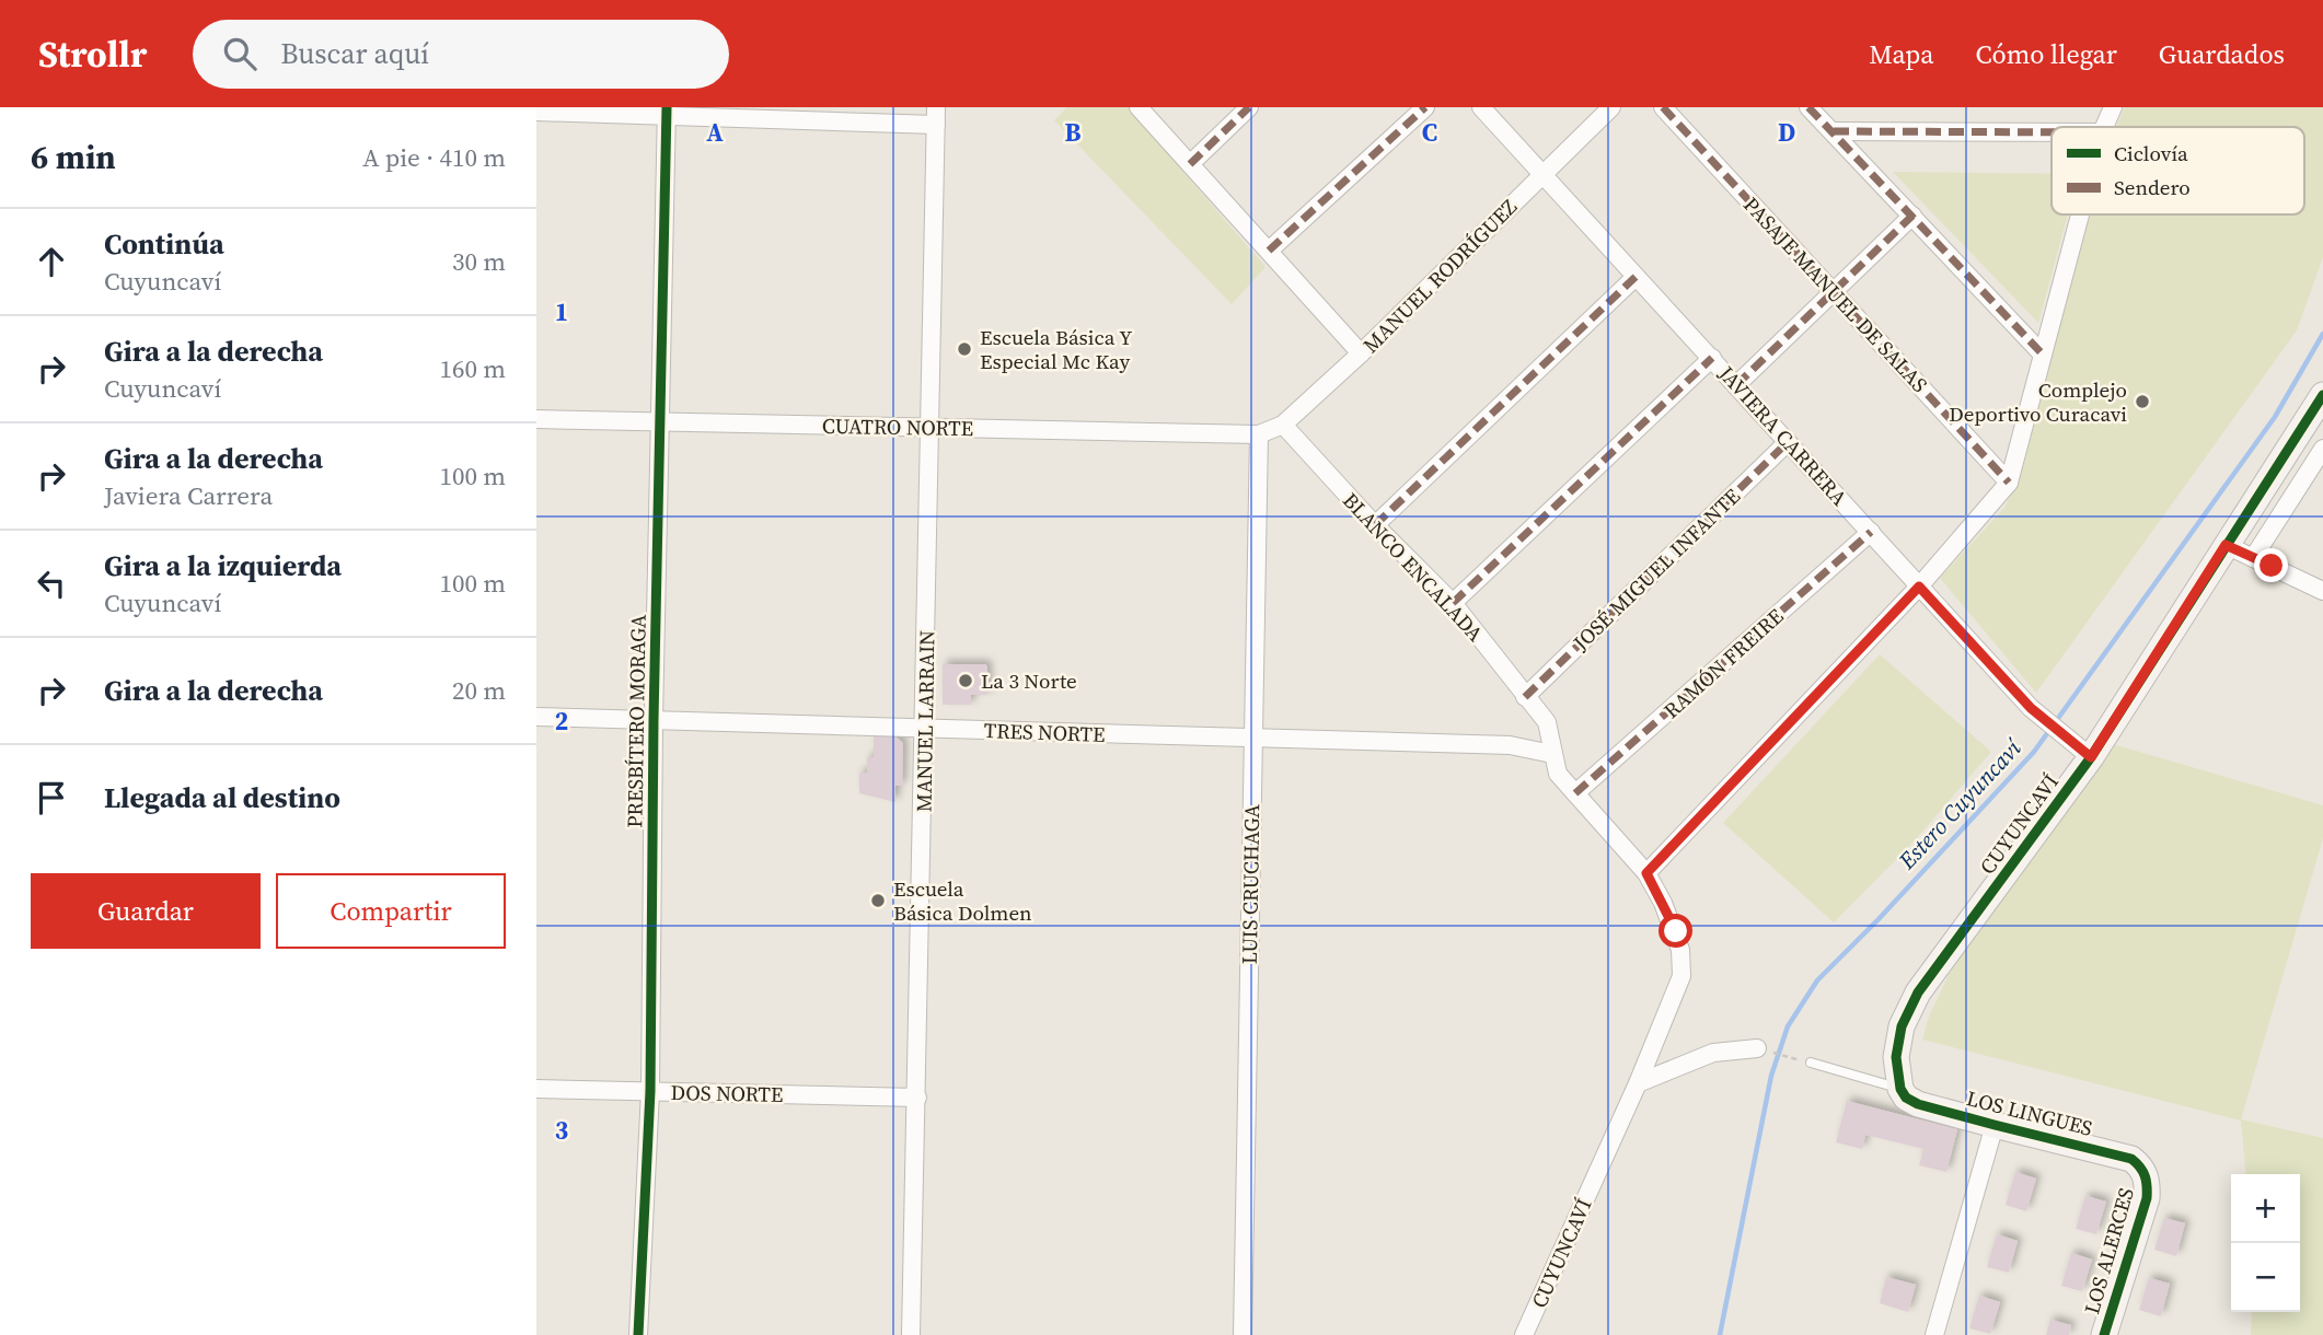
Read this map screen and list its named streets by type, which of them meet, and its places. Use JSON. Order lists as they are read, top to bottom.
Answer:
{
  "streets": {
    "street": [
      "MANUEL RODRÍGUEZ",
      "PASAJE MANUEL DE SALAS",
      "CUATRO NORTE",
      "JAVIERA CARRERA",
      "BLANCO ENCALADA",
      "JOSÉ MIGUEL INFANTE",
      "RAMÓN FREIRE",
      "PRESBÍTERO MORAGA",
      "MANUEL LARRAIN",
      "TRES NORTE",
      "CUYUNCAVÍ",
      "LUIS CRUCHAGA",
      "DOS NORTE",
      "LOS LINGUES",
      "LOS ALERCES"
    ]
  },
  "crossings": [
    ["MANUEL RODRÍGUEZ", "CUATRO NORTE"],
    ["MANUEL RODRÍGUEZ", "JAVIERA CARRERA"],
    ["MANUEL RODRÍGUEZ", "BLANCO ENCALADA"],
    ["MANUEL RODRÍGUEZ", "LUIS CRUCHAGA"],
    ["CUATRO NORTE", "PRESBÍTERO MORAGA"],
    ["CUATRO NORTE", "MANUEL LARRAIN"],
    ["CUATRO NORTE", "LUIS CRUCHAGA"],
    ["JAVIERA CARRERA", "JOSÉ MIGUEL INFANTE"],
    ["JAVIERA CARRERA", "RAMÓN FREIRE"],
    ["JAVIERA CARRERA", "CUYUNCAVÍ"],
    ["BLANCO ENCALADA", "JOSÉ MIGUEL INFANTE"],
    ["BLANCO ENCALADA", "TRES NORTE"],
    ["BLANCO ENCALADA", "CUYUNCAVÍ"],
    ["RAMÓN FREIRE", "CUYUNCAVÍ"],
    ["PRESBÍTERO MORAGA", "TRES NORTE"],
    ["PRESBÍTERO MORAGA", "DOS NORTE"],
    ["MANUEL LARRAIN", "TRES NORTE"],
    ["MANUEL LARRAIN", "DOS NORTE"],
    ["TRES NORTE", "CUYUNCAVÍ"],
    ["TRES NORTE", "LUIS CRUCHAGA"],
    ["CUYUNCAVÍ", "LOS LINGUES"],
    ["LOS LINGUES", "LOS ALERCES"]
  ],
  "water": ["Estero Cuyuncaví"],
  "places": [
    "Escuela Básica Y Especial Mc Kay",
    "Complejo Deportivo Curacavi",
    "La 3 Norte",
    "Escuela Básica Dolmen"
  ],
  "legend": ["Ciclovía", "Sendero"],
  "page": {
    "header": "Strollr",
    "search": "Buscar aquí",
    "nav": ["Mapa", "Cómo llegar", "Guardados"],
    "heading": ["6 min", "A pie · 410 m"],
    "list": [
      ["Continúa", "Cuyuncaví", "30 m"],
      ["Gira a la derecha", "Cuyuncaví", "160 m"],
      ["Gira a la derecha", "Javiera Carrera", "100 m"],
      ["Gira a la izquierda", "Cuyuncaví", "100 m"],
      ["Gira a la derecha", "20 m"],
      "Llegada al destino"
    ],
    "buttons": ["Guardar", "Compartir"],
    "map_buttons": ["+", "−"]
  },
  "grid": {
    "columns": [
      "A",
      "B",
      "C",
      "D"
    ],
    "rows": ["1", "2", "3"]
  }
}
